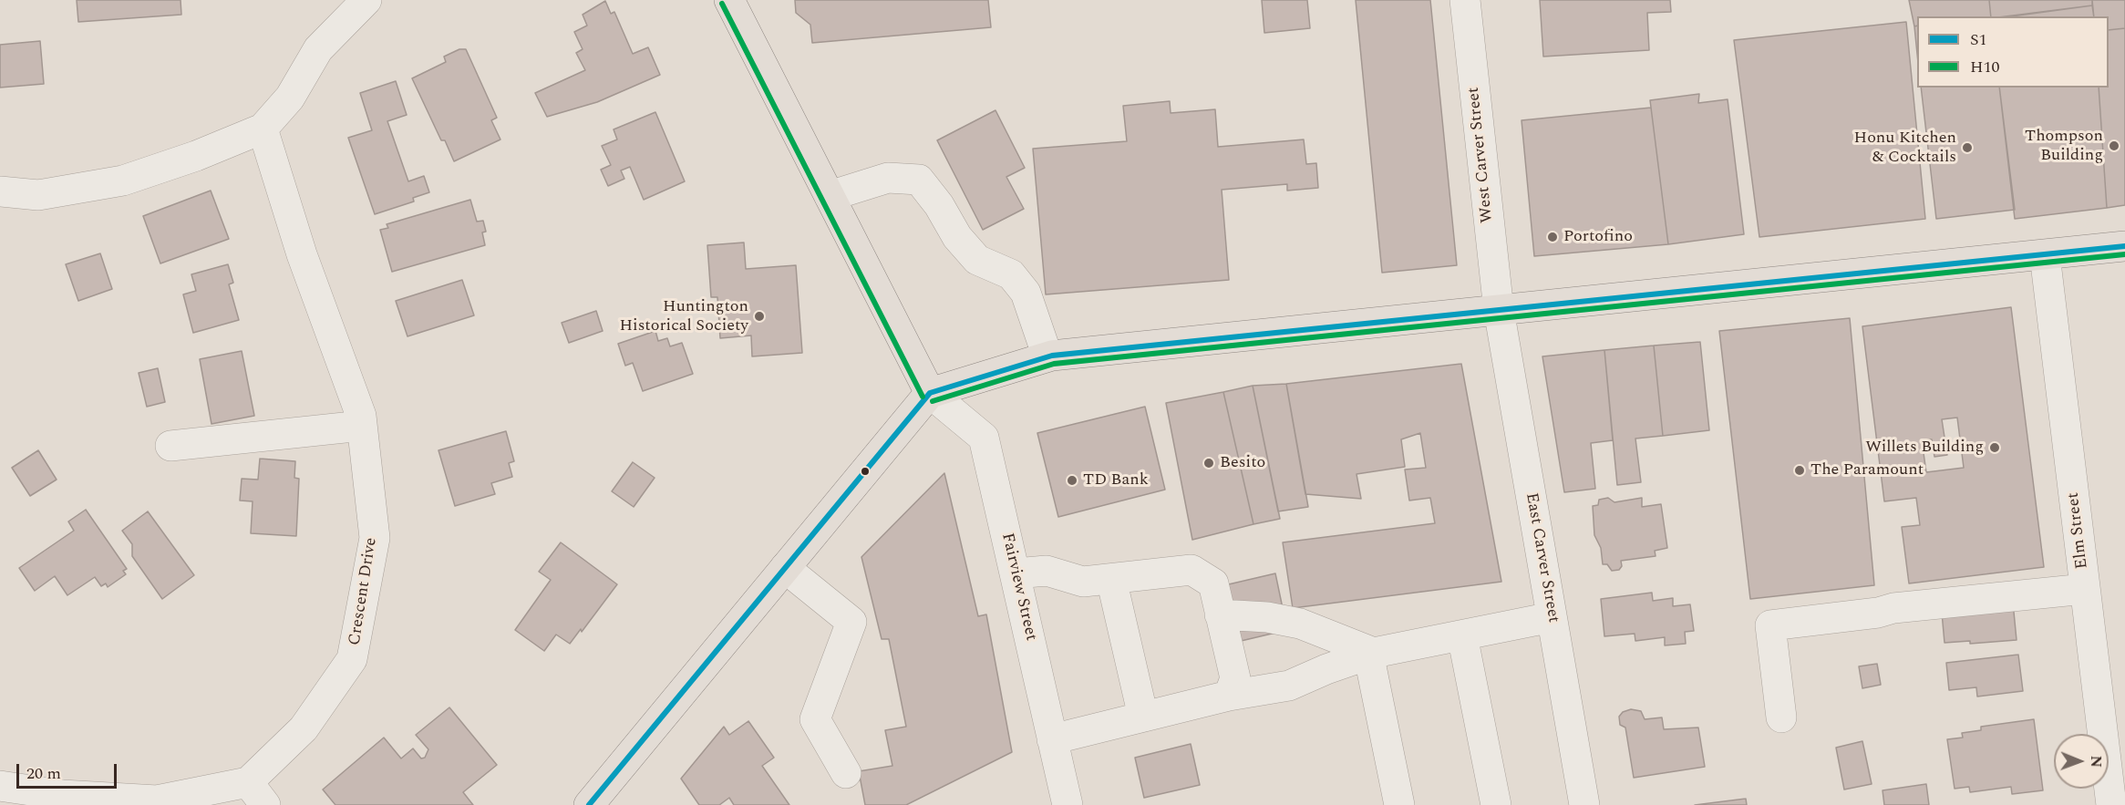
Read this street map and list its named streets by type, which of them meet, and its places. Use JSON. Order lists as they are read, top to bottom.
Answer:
{
  "streets": {
    "street": [
      "West Carver Street",
      "Elm Street",
      "East Carver Street",
      "Fairview Street",
      "Crescent Drive"
    ]
  },
  "crossings": [
    ["West Carver Street", "East Carver Street"]
  ],
  "places": [
    "Thompson Building",
    "Honu Kitchen & Cocktails",
    "Portofino",
    "Huntington Historical Society",
    "Willets Building",
    "Besito",
    "The Paramount",
    "TD Bank"
  ],
  "lines": ["transit line H10", "transit line S1"],
  "legend": ["S1", "H10"],
  "scale_bar": "20 m",
  "north": "right"
}
